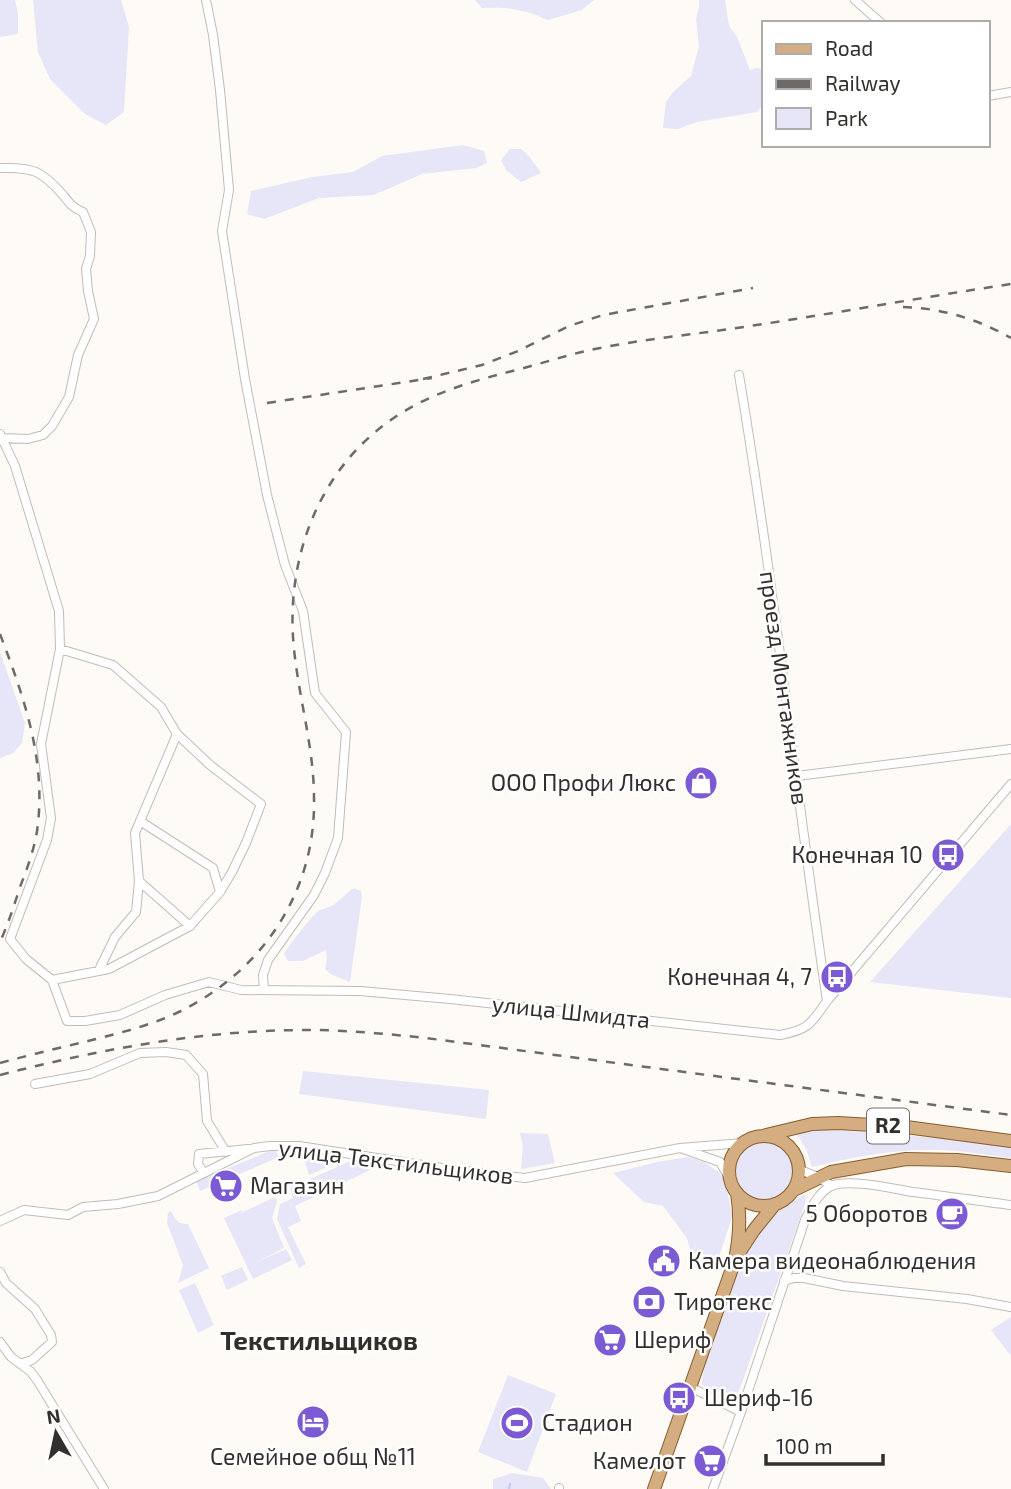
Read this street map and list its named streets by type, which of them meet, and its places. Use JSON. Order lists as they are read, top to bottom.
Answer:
{
  "streets": {
    "main road": ["R2"],
    "street": ["проезд Монтажников", "улица Шмидта", "улица Текстильщиков"]
  },
  "crossings": [
    ["проезд Монтажников", "улица Шмидта"],
    ["R2", "улица Текстильщиков"]
  ],
  "districts": ["Текстильщиков"],
  "places": {
    "shop": ["ООО Профи Люкс"],
    "bus stop": ["Конечная 10", "Конечная 4, 7", "Шериф-16"],
    "supermarket": ["Магазин", "Шериф", "Камелот"],
    "cafe": ["5 Оборотов"],
    "public building": ["Камера видеонаблюдения"],
    "bank": ["Тиротекс"],
    "hotel": ["Семейное общ №11"],
    "sports": ["Стадион"]
  },
  "legend": ["Road", "Railway", "Park"],
  "scale_bar": "100 m",
  "north": "top"
}
